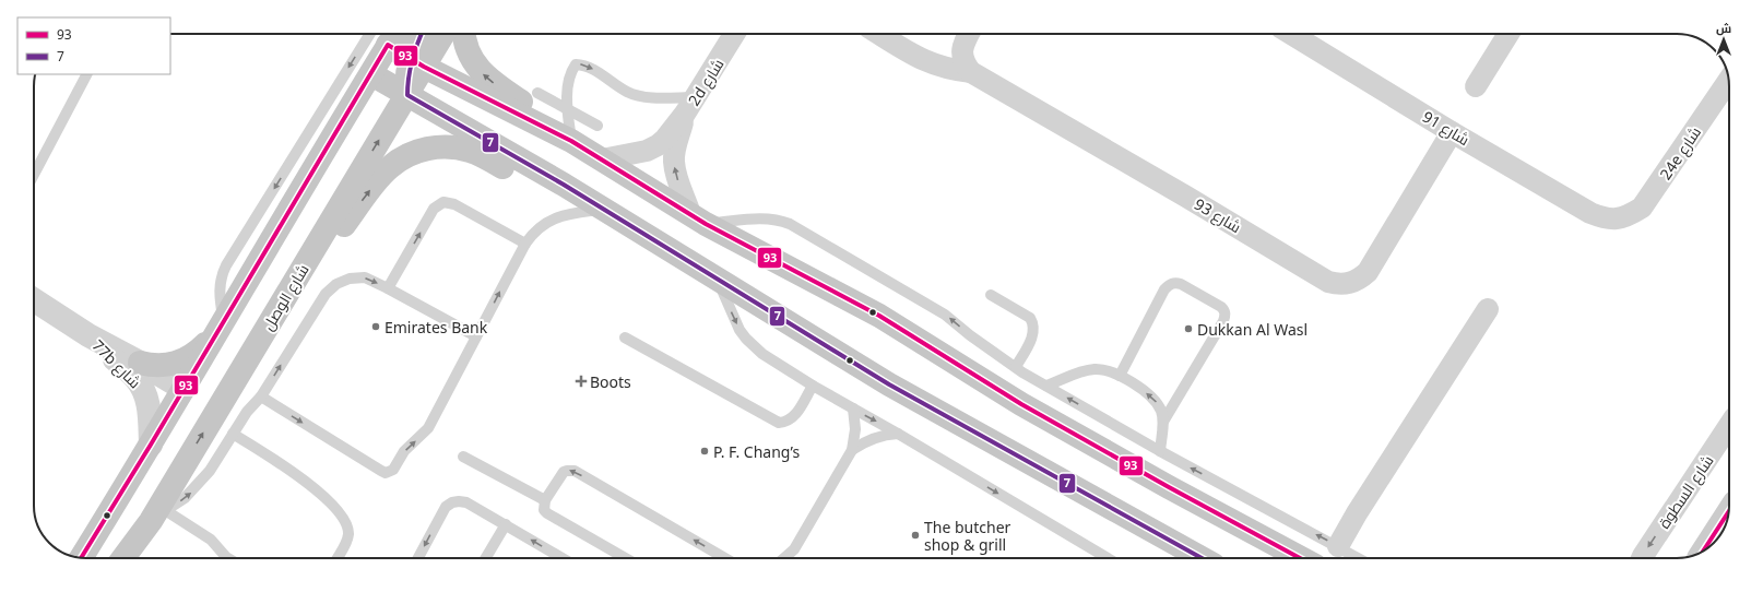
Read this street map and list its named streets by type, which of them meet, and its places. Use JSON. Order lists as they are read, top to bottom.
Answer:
{
  "streets": {
    "main road": ["شارع الوصل"],
    "street": [
      "2d شارع",
      "شارع 91",
      "24e شارع",
      "شارع 93",
      "77b شارع",
      "شارع السطوة"
    ]
  },
  "crossings": [
    ["شارع 91", "24e شارع"],
    ["شارع 91", "شارع 93"]
  ],
  "one_way": ["2d شارع", "شارع السطوة"],
  "places": {
    "other": [
      "Emirates Bank",
      "Dukkan Al Wasl",
      "P. F. Chang’s",
      "The butcher shop & grill"
    ],
    "health": ["Boots"]
  },
  "lines": ["transit line 7", "transit line 93"],
  "legend": ["93", "7"],
  "north": "top"
}
